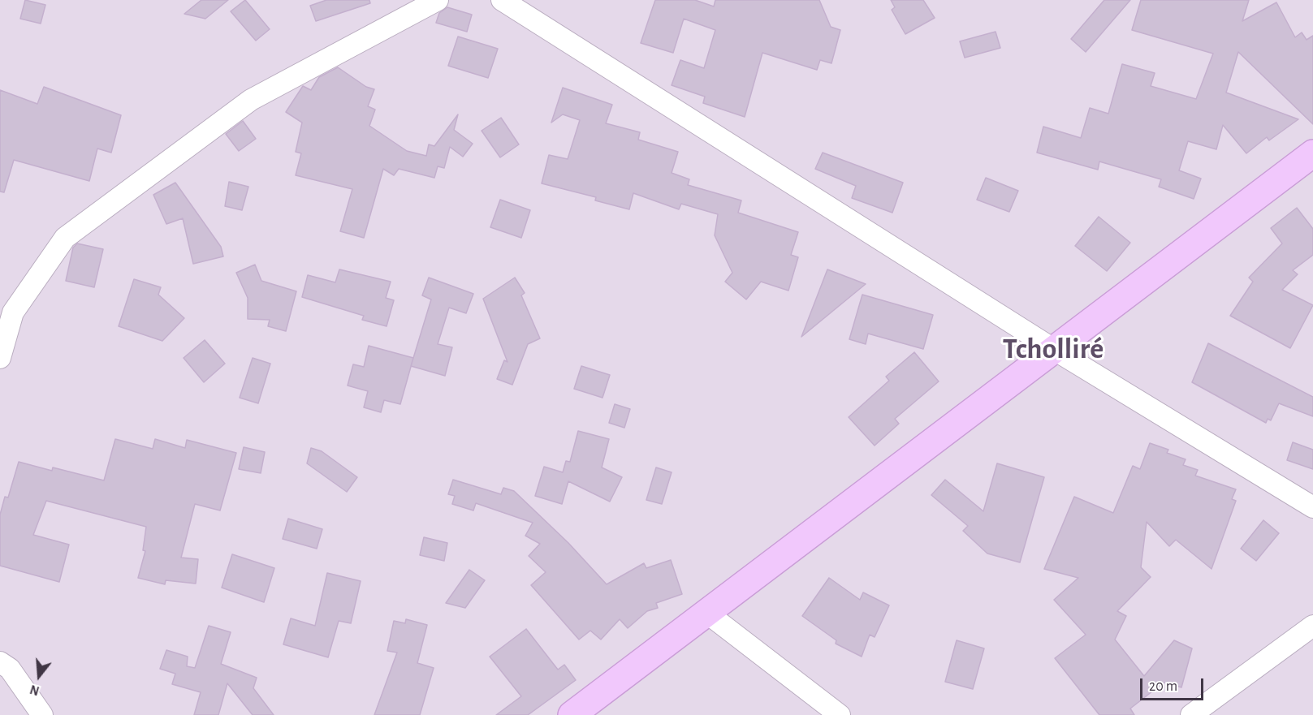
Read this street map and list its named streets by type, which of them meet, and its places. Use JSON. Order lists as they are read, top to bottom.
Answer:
{
  "districts": ["Tcholliré"],
  "scale_bar": "20 m",
  "north": "bottom"
}
